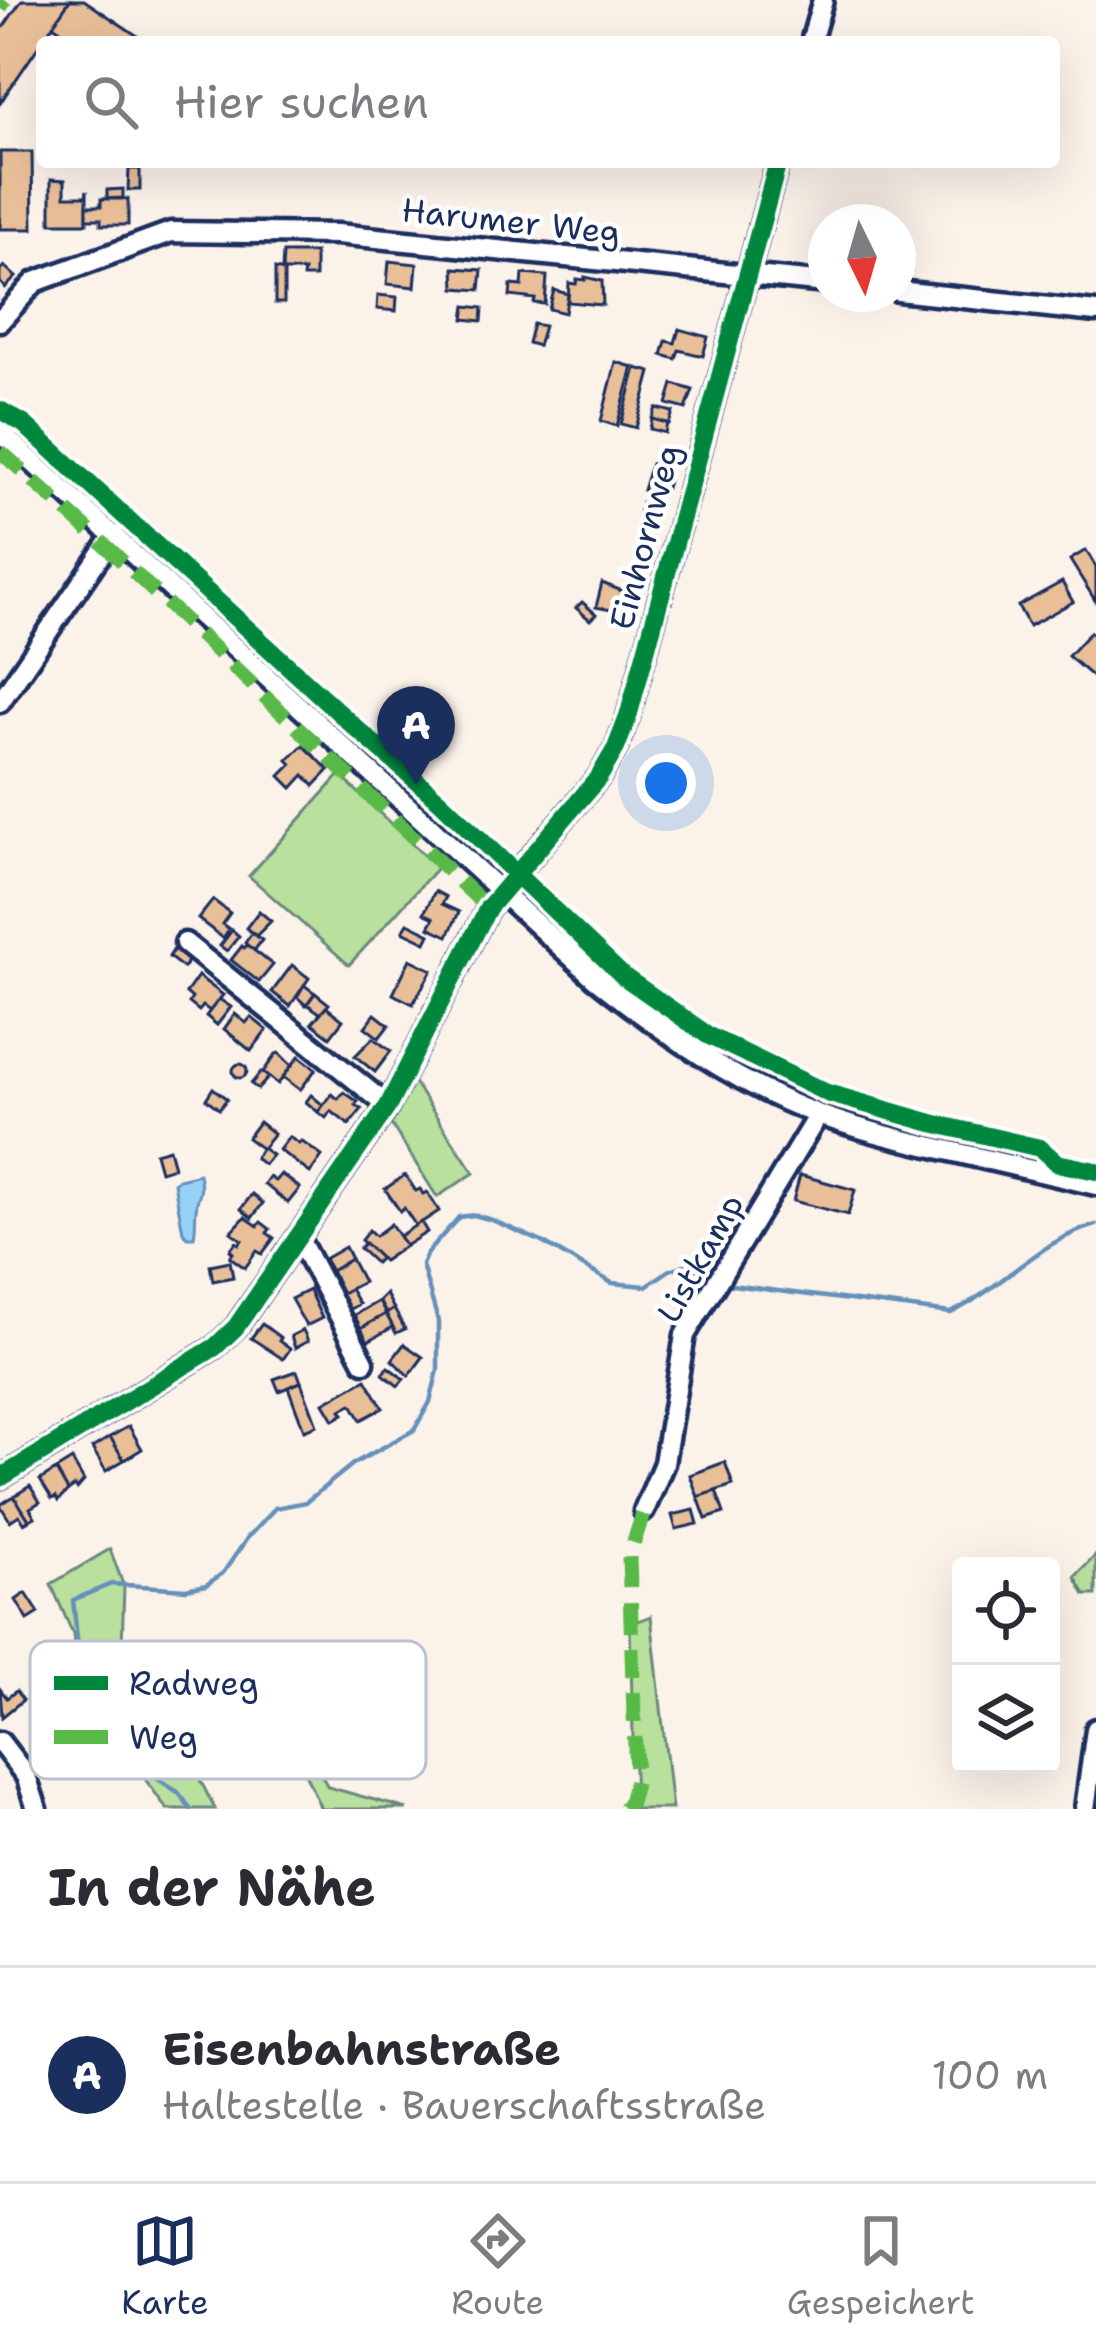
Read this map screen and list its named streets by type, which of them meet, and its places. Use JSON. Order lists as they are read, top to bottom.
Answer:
{
  "streets": {
    "street": ["Harumer Weg", "Einhornweg", "Listkamp"]
  },
  "crossings": [
    ["Harumer Weg", "Einhornweg"]
  ],
  "legend": ["Radweg", "Weg"],
  "north": "bottom",
  "page": {
    "search": "Hier suchen",
    "pins": "A",
    "heading": "In der Nähe",
    "list": [
      {
        "mark": "A",
        "name": "Eisenbahnstraße",
        "note": "Haltestelle · Bauerschaftsstraße",
        "value": "100 m"
      }
    ],
    "nav": ["Karte", "Route", "Gespeichert"]
  }
}
